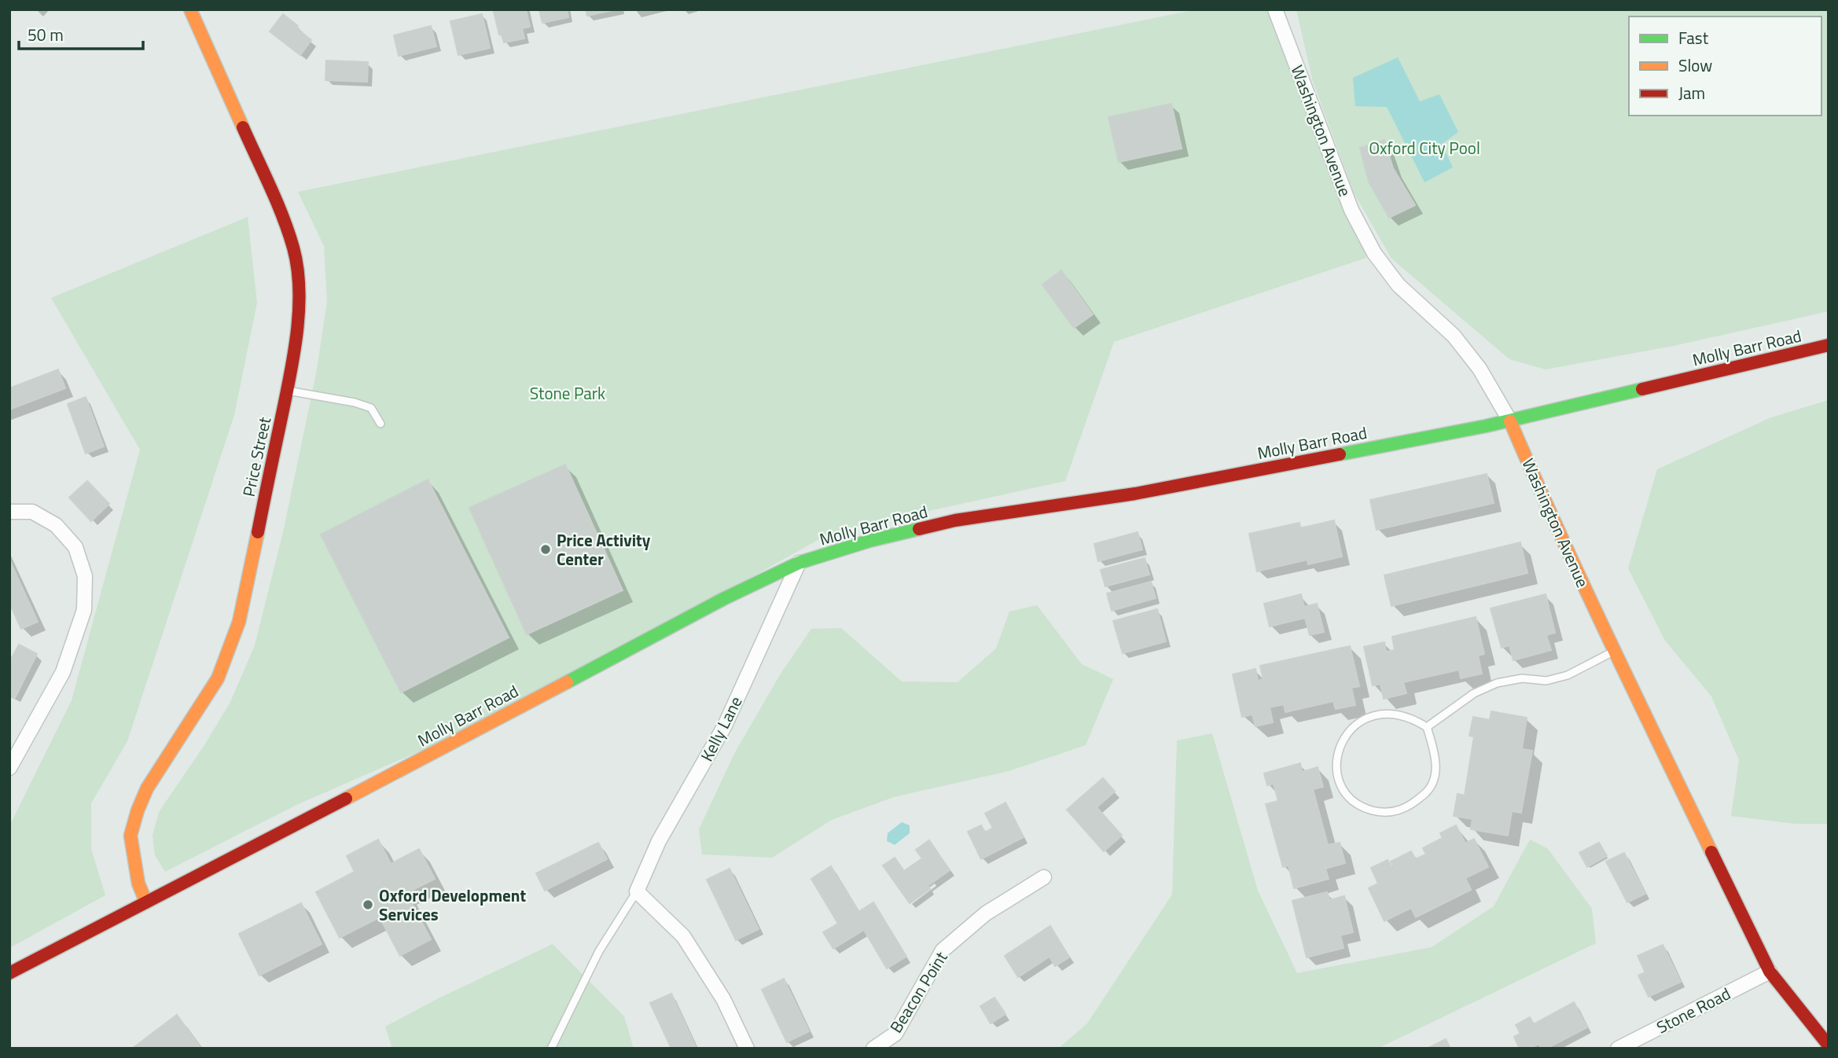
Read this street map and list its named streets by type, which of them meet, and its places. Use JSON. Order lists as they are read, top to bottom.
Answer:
{
  "streets": {
    "main road": ["Washington Avenue", "Molly Barr Road", "Price Street"],
    "street": ["Kelly Lane", "Beacon Point", "Stone Road"]
  },
  "crossings": [
    ["Washington Avenue", "Molly Barr Road"],
    ["Washington Avenue", "Stone Road"],
    ["Molly Barr Road", "Price Street"],
    ["Molly Barr Road", "Kelly Lane"]
  ],
  "parks": ["Oxford City Pool", "Stone Park"],
  "places": ["Price Activity Center", "Oxford Development Services"],
  "legend": ["Fast", "Slow", "Jam"],
  "scale_bar": "50 m"
}
